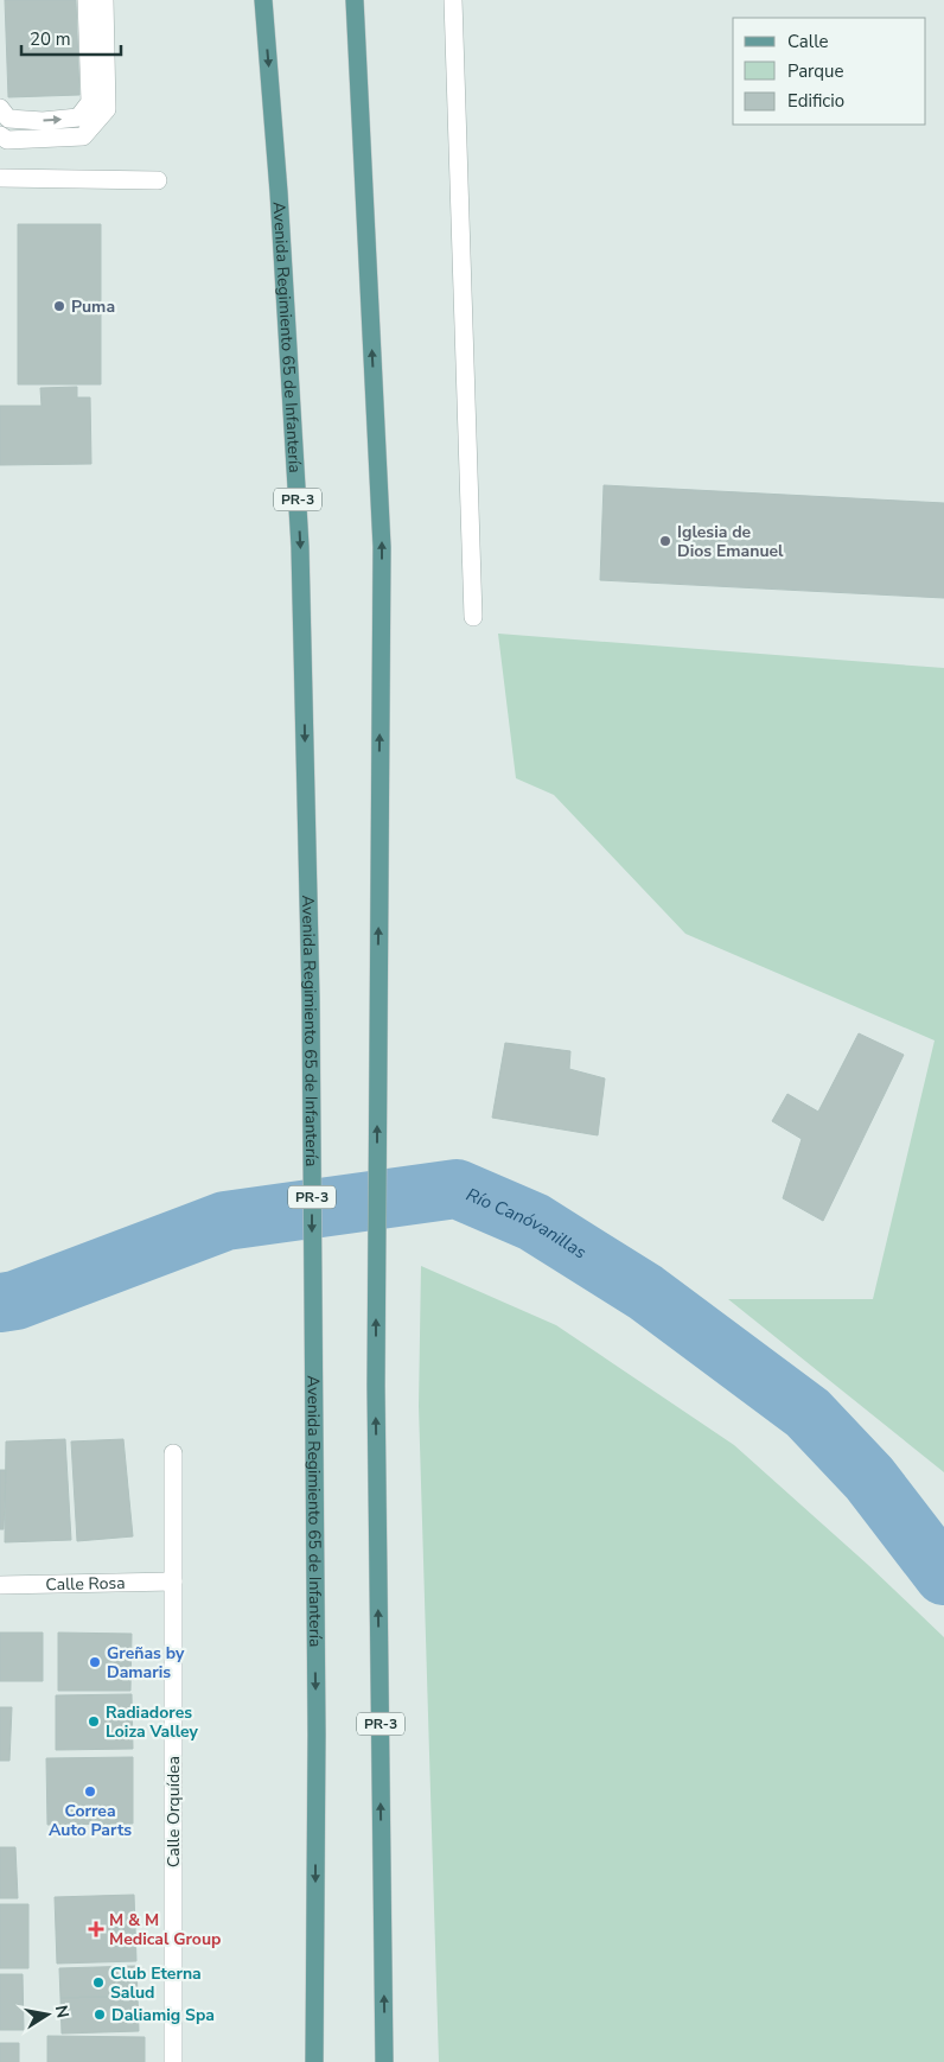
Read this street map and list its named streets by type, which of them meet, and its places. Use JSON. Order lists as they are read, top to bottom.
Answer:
{
  "streets": {
    "main road": ["Avenida Regimiento 65 de Infantería", "PR-3"],
    "street": ["Calle Rosa", "Calle Orquídea"]
  },
  "crossings": [
    ["Calle Rosa", "Calle Orquídea"]
  ],
  "water": ["Río Canóvanillas"],
  "places": {
    "other": [
      "Puma",
      "Iglesia de Dios Emanuel",
      "Greñas by Damaris",
      "Radiadores Loiza Valley",
      "Correa Auto Parts",
      "Club Eterna Salud",
      "Daliamig Spa"
    ],
    "health": ["M & M Medical Group"]
  },
  "legend": ["Calle", "Parque", "Edificio"],
  "scale_bar": "20 m",
  "north": "right"
}
